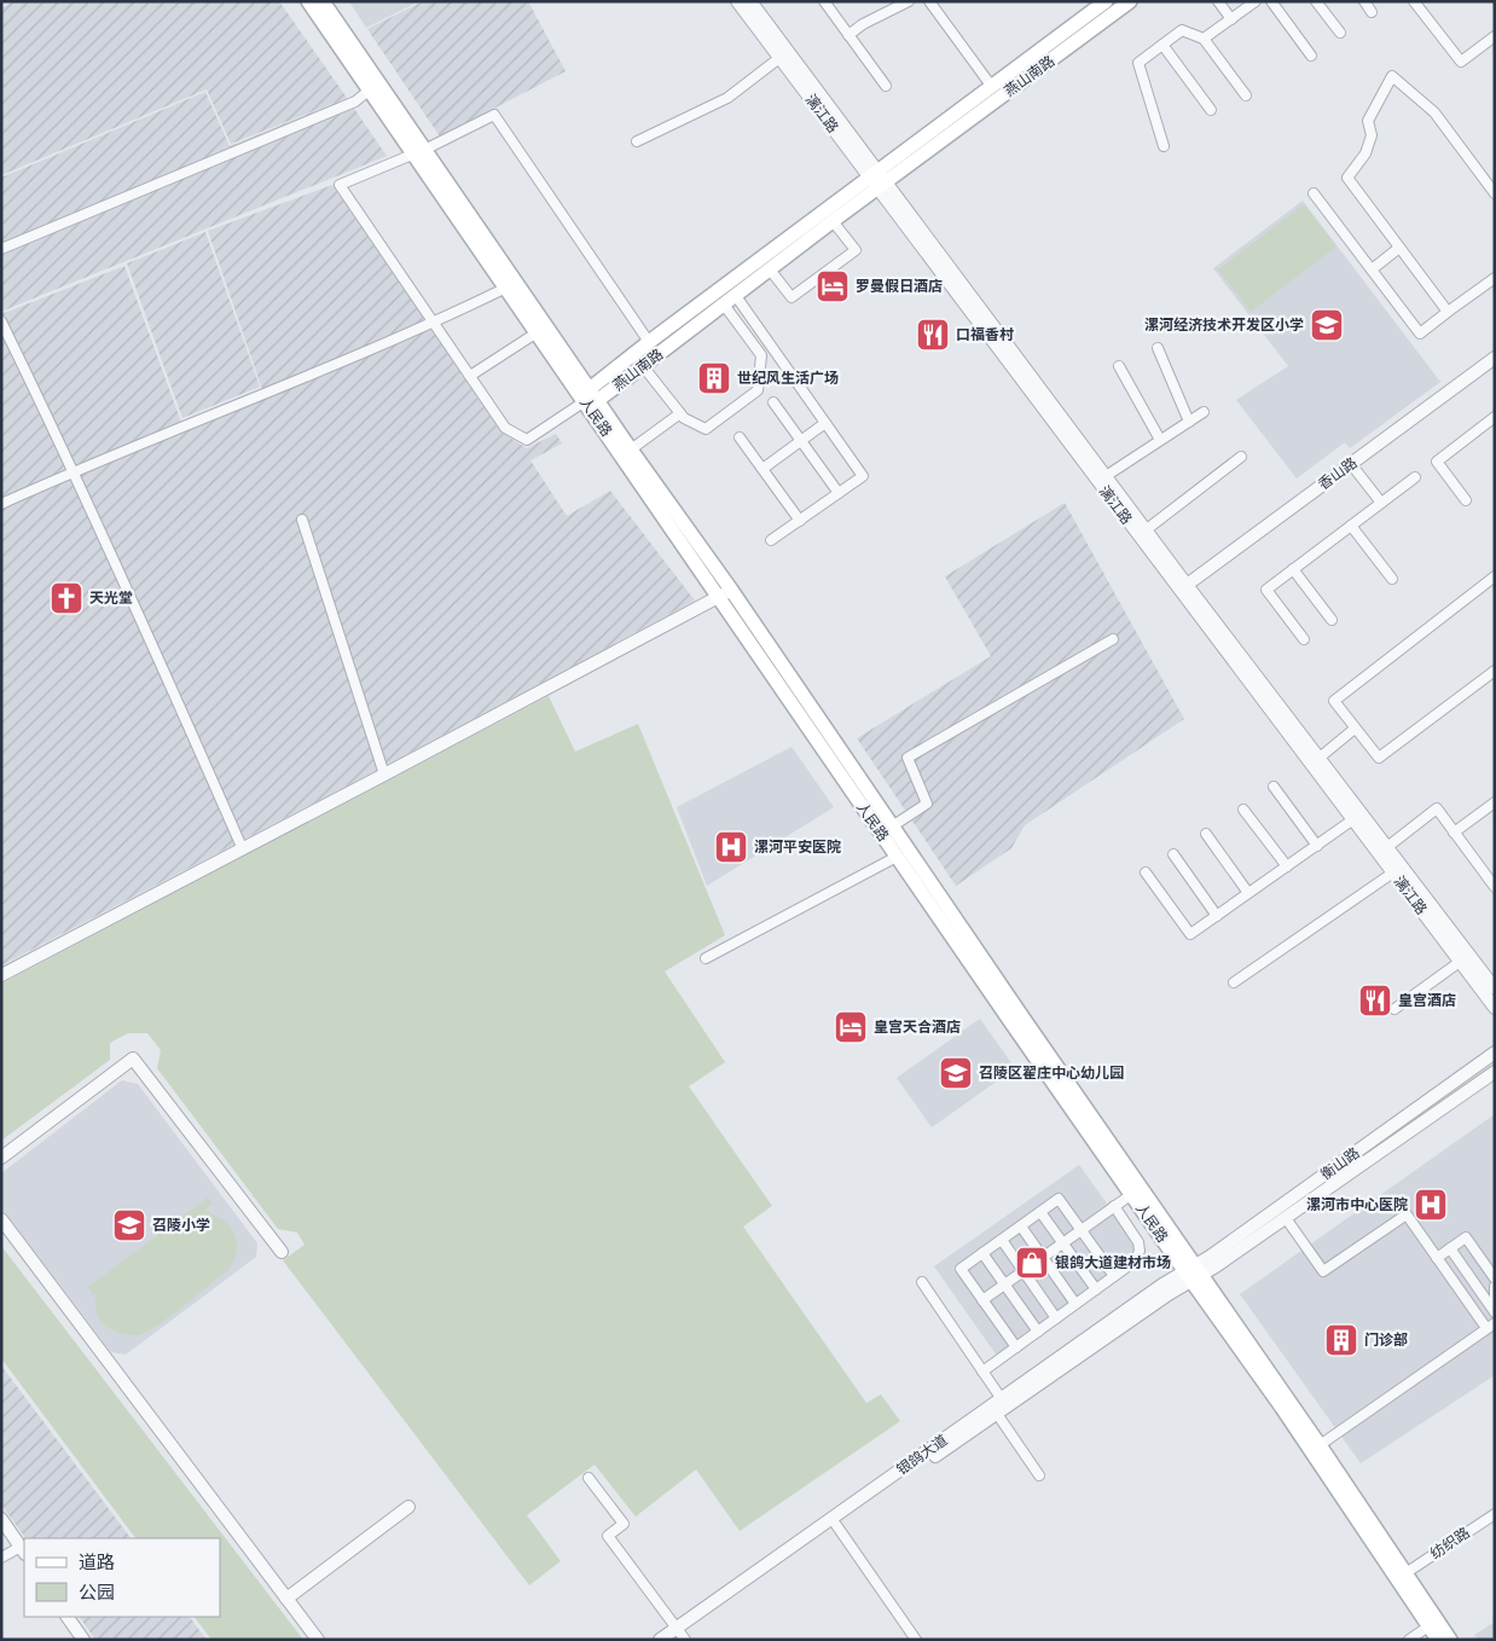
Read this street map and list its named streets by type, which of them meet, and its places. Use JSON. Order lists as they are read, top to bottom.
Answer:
{
  "streets": {
    "main road": ["燕山南路", "人民路"],
    "street": [
      "漓江路",
      "香山路",
      "衡山路",
      "银鸽大道",
      "纺织路"
    ]
  },
  "crossings": [
    ["燕山南路", "漓江路"],
    ["燕山南路", "人民路"],
    ["漓江路", "香山路"],
    ["人民路", "衡山路"],
    ["人民路", "银鸽大道"],
    ["人民路", "纺织路"],
    ["衡山路", "银鸽大道"]
  ],
  "places": {
    "hotel": ["罗曼假日酒店", "皇宫天合酒店"],
    "school or university": ["漯河经济技术开发区小学", "召陵区翟庄中心幼儿园", "召陵小学"],
    "restaurant": ["口福香村", "皇宫酒店"],
    "building": ["世纪风生活广场", "门诊部"],
    "church": ["天光堂"],
    "hospital": ["漯河平安医院", "漯河市中心医院"],
    "shop": ["银鸽大道建材市场"]
  },
  "legend": ["道路", "公园"]
}
